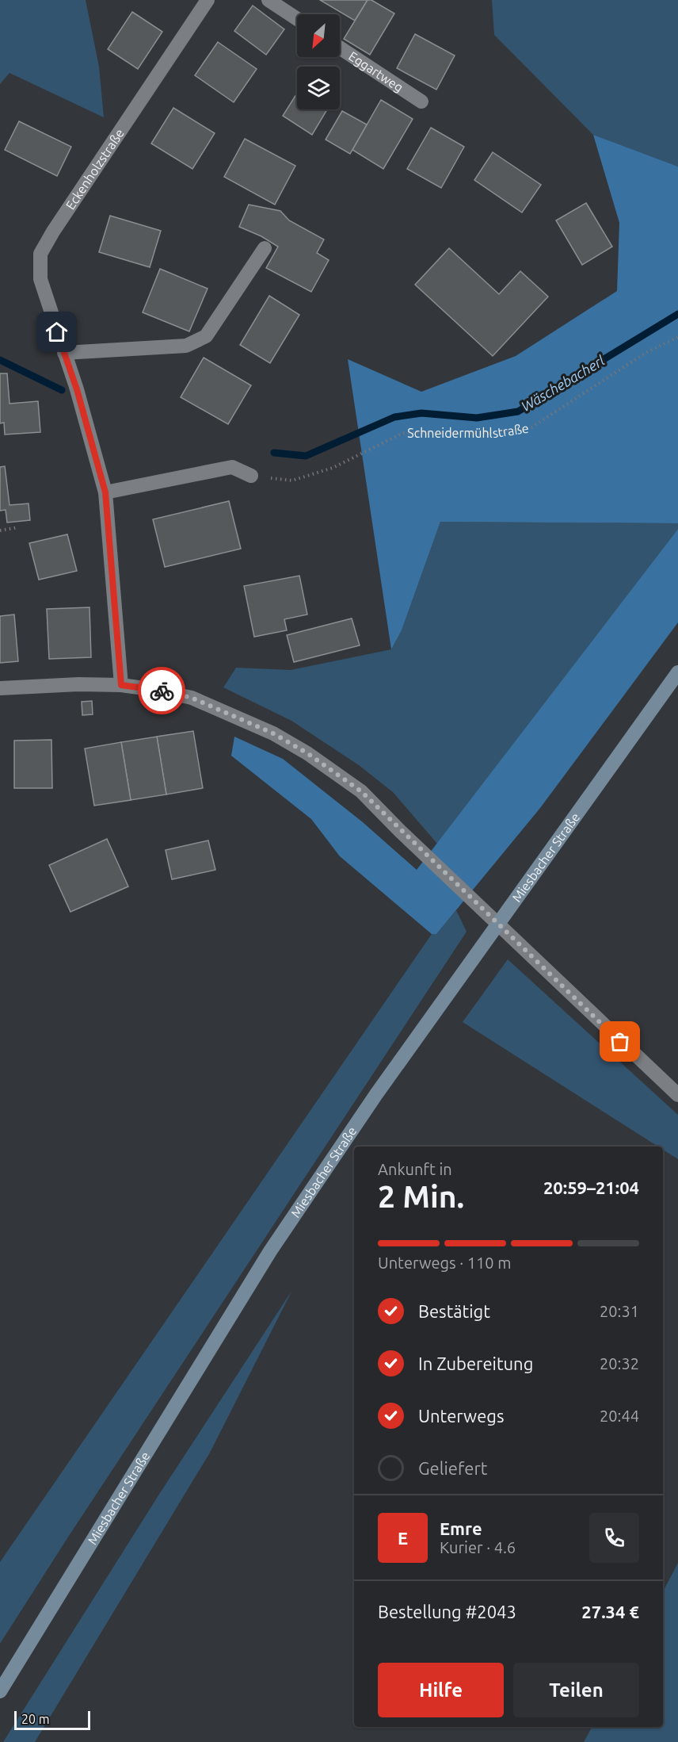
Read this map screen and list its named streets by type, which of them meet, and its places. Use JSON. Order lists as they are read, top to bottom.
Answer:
{
  "streets": {
    "main road": ["Miesbacher Straße"],
    "street": ["Eggartweg", "Eckenholzstraße"],
    "path": ["Schneidermühlstraße"]
  },
  "water": ["Wäschebacherl"],
  "scale_bar": "20 m",
  "north": "bottom left",
  "page": {
    "heading": ["2 Min.", "Ankunft in", "20:59–21:04"],
    "panel": [
      "Emre",
      "Kurier · 4.6",
      "Bestellung #2043",
      "27.34 €"
    ],
    "bar": "Unterwegs · 110 m",
    "list": [
      ["Bestätigt", "20:31"],
      ["In Zubereitung", "20:32"],
      ["Unterwegs", "20:44"],
      "Geliefert"
    ],
    "round": "E",
    "buttons": ["Hilfe", "Teilen"],
    "scale": "20 m"
  }
}
